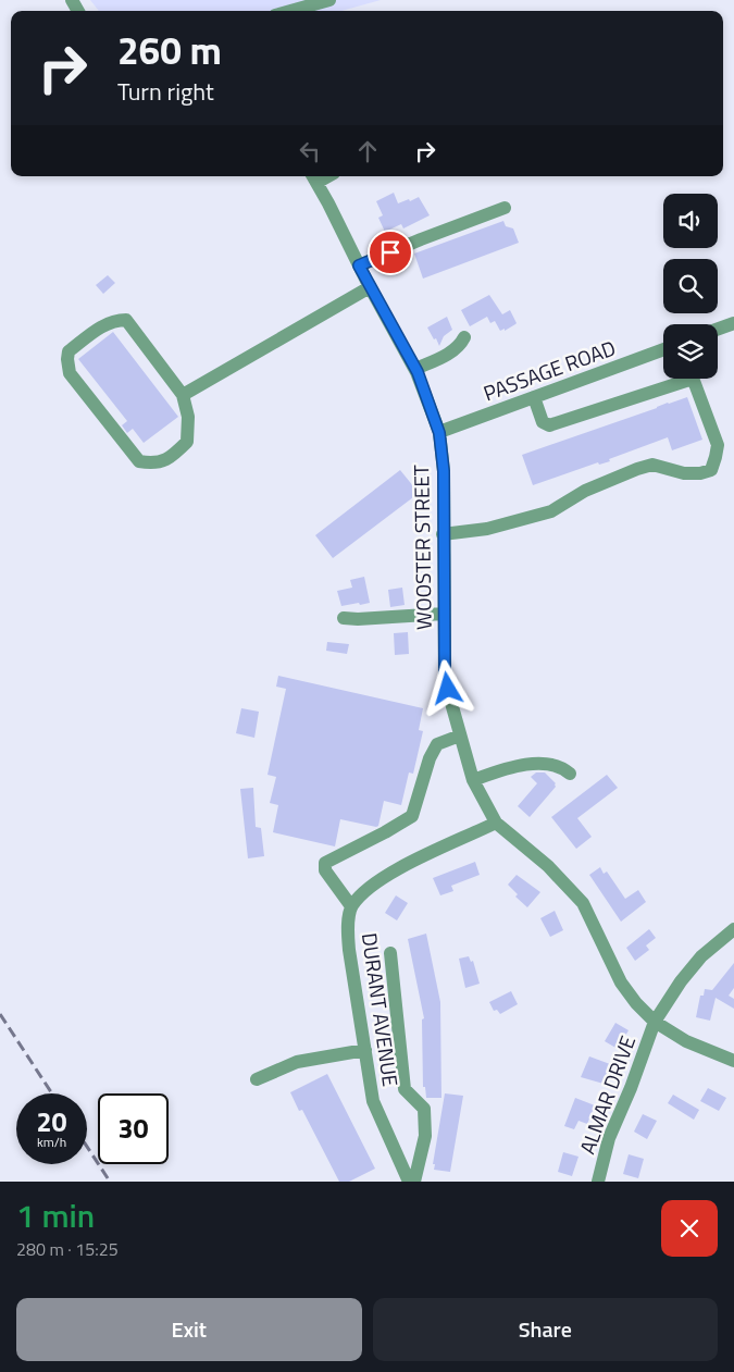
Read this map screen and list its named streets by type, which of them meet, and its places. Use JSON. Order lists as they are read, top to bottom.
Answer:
{
  "streets": {
    "street": [
      "PASSAGE ROAD",
      "WOOSTER STREET",
      "DURANT AVENUE",
      "ALMAR DRIVE"
    ]
  },
  "crossings": [
    ["PASSAGE ROAD", "WOOSTER STREET"],
    ["WOOSTER STREET", "DURANT AVENUE"],
    ["WOOSTER STREET", "ALMAR DRIVE"]
  ],
  "page": {
    "turn": ["260 m", "Turn right"],
    "speed": "20 km/h",
    "limit": "30",
    "heading": ["1 min", "280 m · 15:25"],
    "buttons": ["Exit", "Share"]
  }
}
